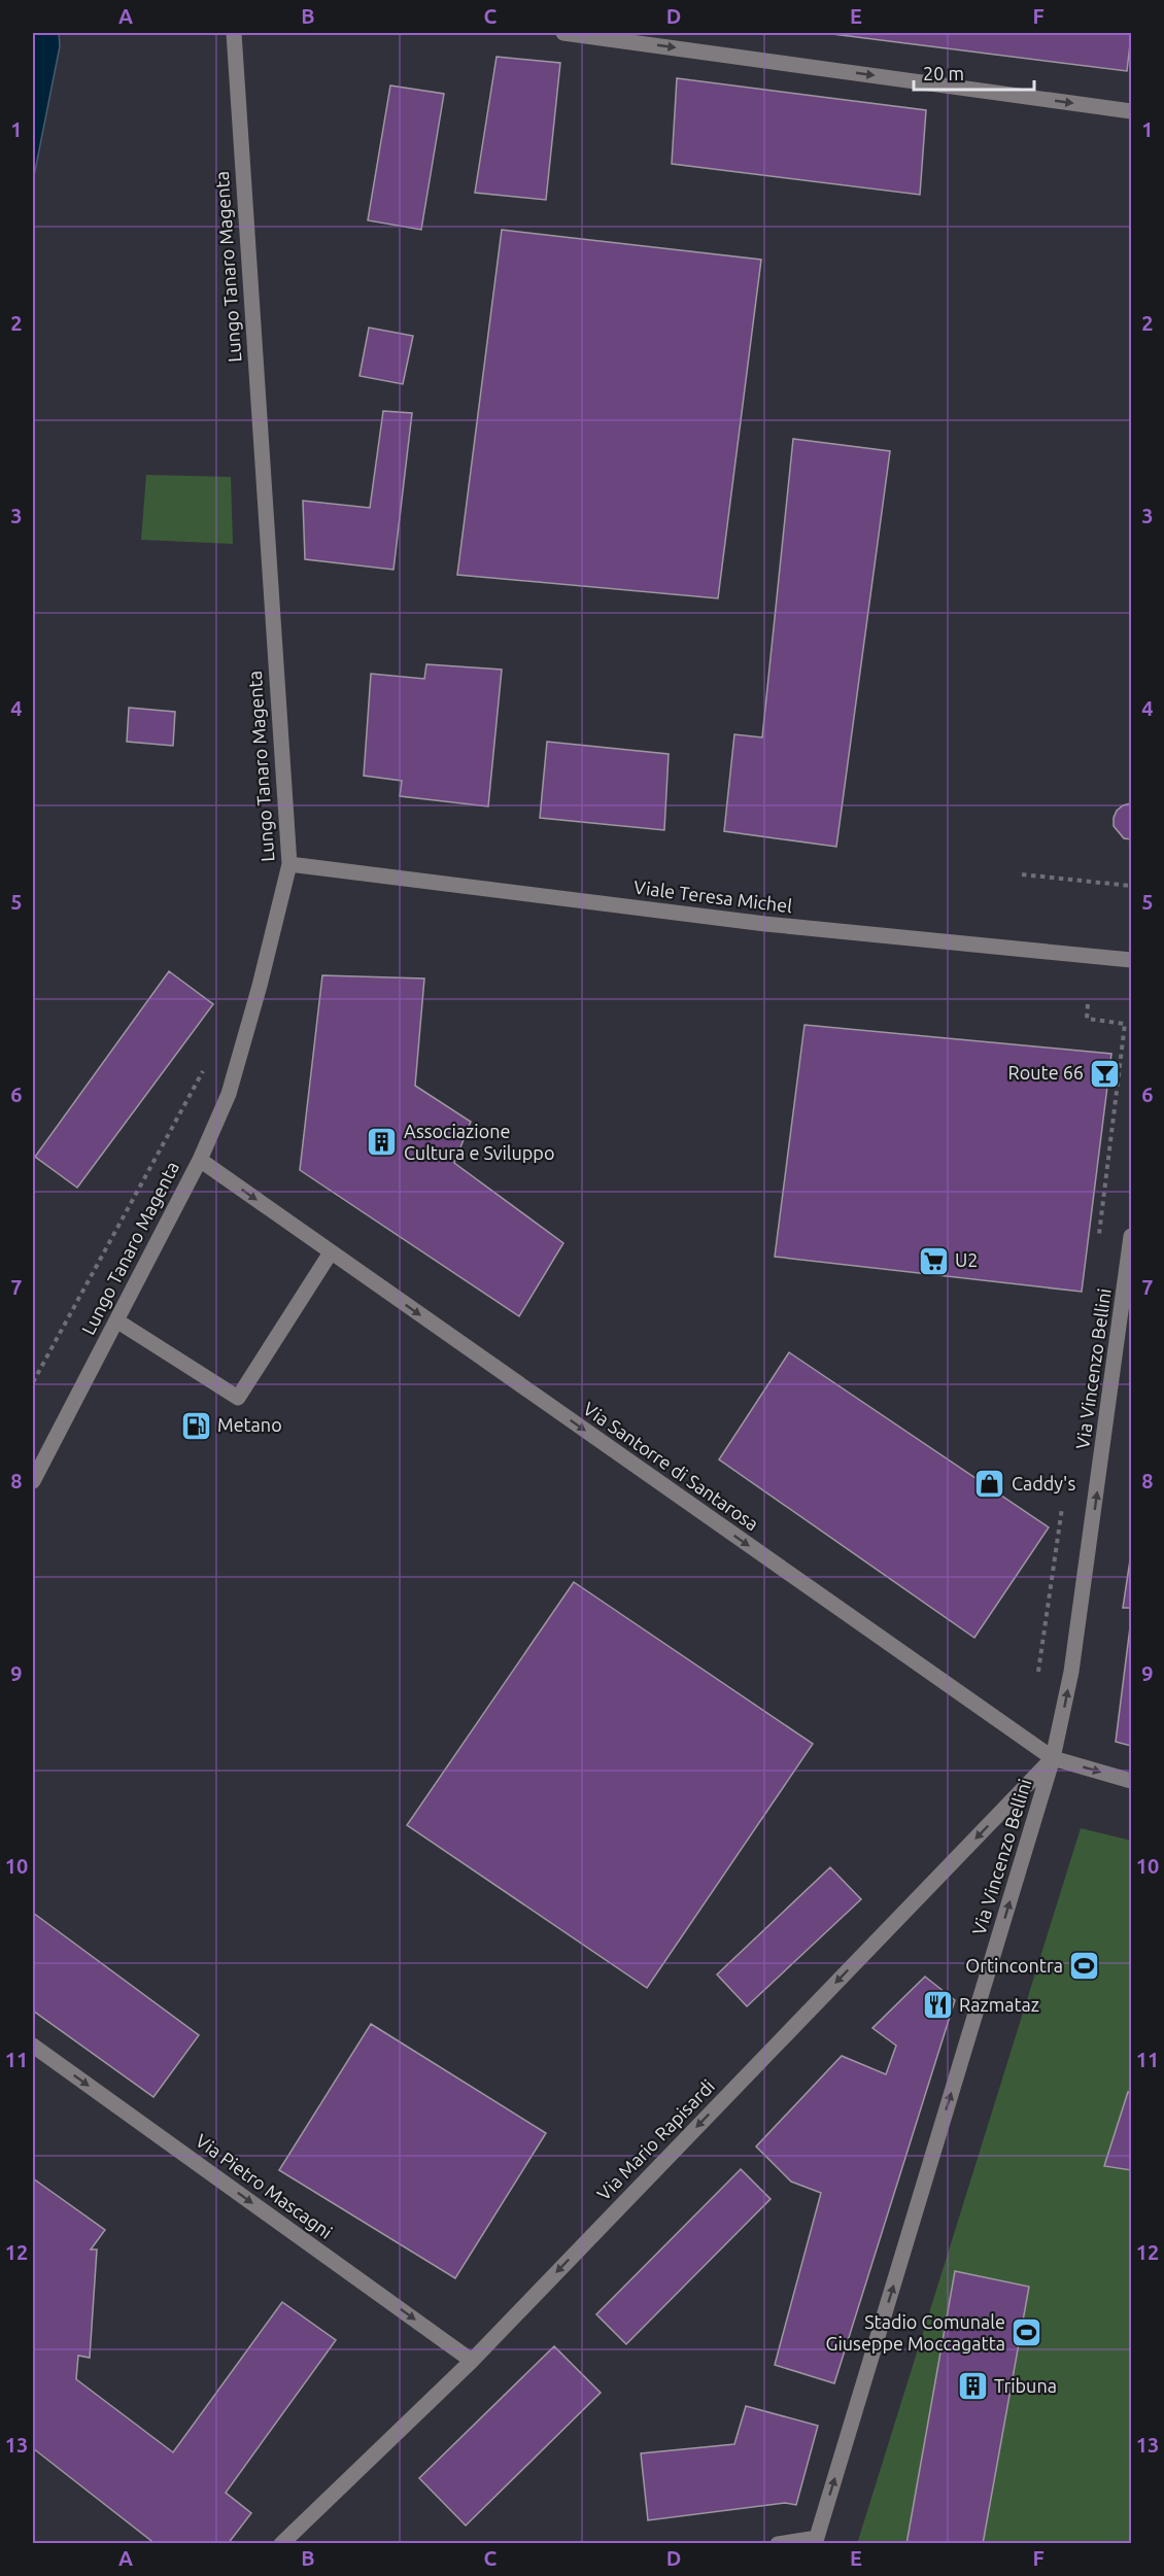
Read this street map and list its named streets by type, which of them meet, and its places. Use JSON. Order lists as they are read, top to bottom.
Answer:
{
  "streets": {
    "street": [
      "Lungo Tanaro Magenta",
      "Viale Teresa Michel",
      "Via Vincenzo Bellini",
      "Via Santorre di Santarosa",
      "Via Mario Rapisardi",
      "Via Pietro Mascagni"
    ]
  },
  "crossings": [
    ["Lungo Tanaro Magenta", "Viale Teresa Michel"],
    ["Lungo Tanaro Magenta", "Via Santorre di Santarosa"],
    ["Via Vincenzo Bellini", "Via Santorre di Santarosa"],
    ["Via Vincenzo Bellini", "Via Mario Rapisardi"],
    ["Via Santorre di Santarosa", "Via Mario Rapisardi"],
    ["Via Mario Rapisardi", "Via Pietro Mascagni"]
  ],
  "one_way": [
    "Via Vincenzo Bellini",
    "Via Santorre di Santarosa",
    "Via Mario Rapisardi",
    "Via Pietro Mascagni"
  ],
  "places": {
    "bar": ["Route 66"],
    "building": ["Associazione Cultura e Sviluppo", "Tribuna"],
    "supermarket": ["U2"],
    "fuel station": ["Metano"],
    "shop": ["Caddy's"],
    "sports": ["Ortincontra", "Stadio Comunale Giuseppe Moccagatta"],
    "restaurant": ["Razmataz"]
  },
  "scale_bar": "20 m",
  "grid": {
    "columns": [
      "A",
      "B",
      "C",
      "D",
      "E",
      "F"
    ],
    "rows": [
      "1",
      "2",
      "3",
      "4",
      "5",
      "6",
      "7",
      "8",
      "9",
      "10",
      "11",
      "12",
      "13"
    ]
  }
}
